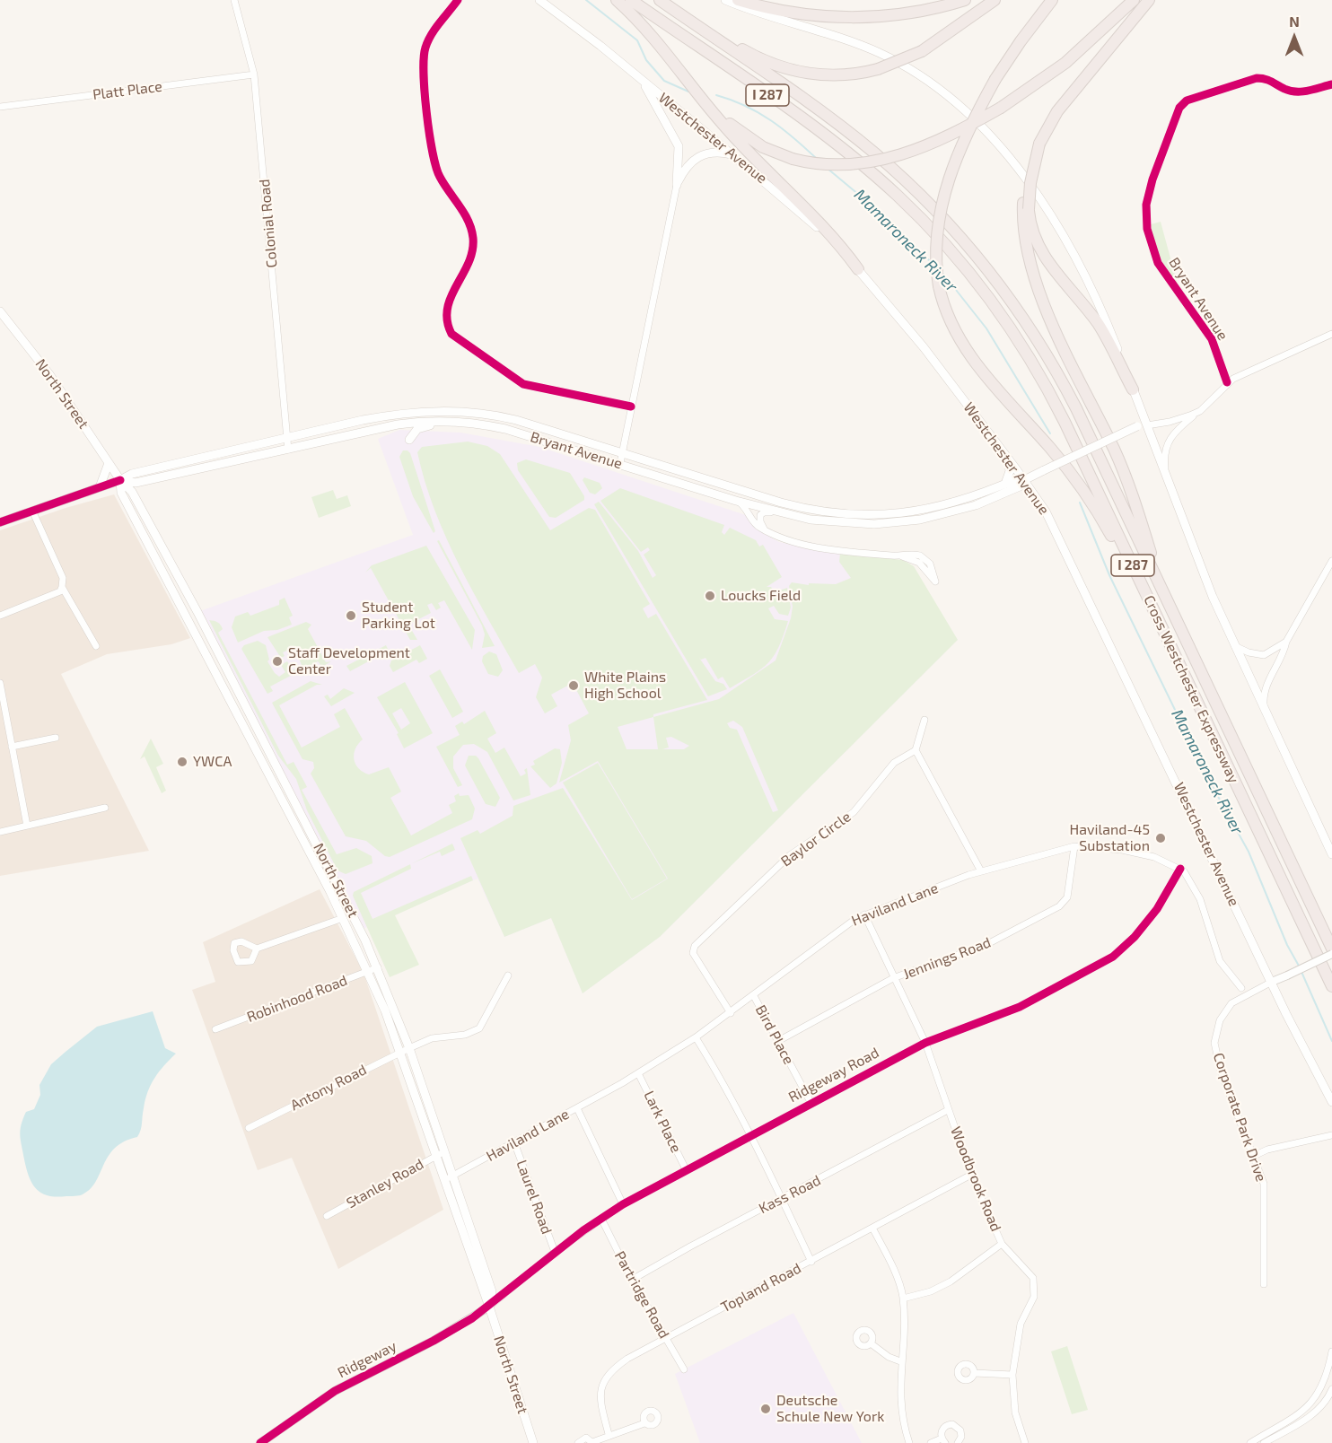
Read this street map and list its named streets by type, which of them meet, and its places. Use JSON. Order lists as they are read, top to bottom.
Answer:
{
  "streets": {
    "highway": ["I 287", "Cross Westchester Expressway"],
    "main road": ["Westchester Avenue", "Bryant Avenue", "North Street"],
    "street": [
      "Platt Place",
      "Colonial Road",
      "Baylor Circle",
      "Haviland Lane",
      "Jennings Road",
      "Robinhood Road",
      "Bird Place",
      "Ridgeway Road",
      "Antony Road",
      "Corporate Park Drive",
      "Lark Place",
      "Woodbrook Road",
      "Stanley Road",
      "Kass Road",
      "Laurel Road",
      "Topland Road",
      "Partridge Road",
      "Ridgeway"
    ]
  },
  "crossings": [
    ["Platt Place", "Colonial Road"],
    ["Westchester Avenue", "Bryant Avenue"],
    ["Westchester Avenue", "Corporate Park Drive"],
    ["Colonial Road", "Bryant Avenue"],
    ["Bryant Avenue", "North Street"],
    ["North Street", "Haviland Lane"],
    ["North Street", "Robinhood Road"],
    ["North Street", "Ridgeway Road"],
    ["North Street", "Antony Road"],
    ["North Street", "Stanley Road"],
    ["North Street", "Ridgeway"],
    ["Baylor Circle", "Haviland Lane"],
    ["Haviland Lane", "Jennings Road"],
    ["Haviland Lane", "Bird Place"],
    ["Haviland Lane", "Ridgeway Road"],
    ["Haviland Lane", "Lark Place"],
    ["Haviland Lane", "Woodbrook Road"],
    ["Haviland Lane", "Laurel Road"],
    ["Jennings Road", "Bird Place"],
    ["Jennings Road", "Woodbrook Road"],
    ["Bird Place", "Ridgeway Road"],
    ["Ridgeway Road", "Lark Place"],
    ["Ridgeway Road", "Woodbrook Road"],
    ["Ridgeway Road", "Laurel Road"],
    ["Ridgeway Road", "Partridge Road"],
    ["Ridgeway Road", "Ridgeway"],
    ["Woodbrook Road", "Kass Road"],
    ["Woodbrook Road", "Topland Road"],
    ["Kass Road", "Partridge Road"],
    ["Topland Road", "Partridge Road"]
  ],
  "water": ["Mamaroneck River"],
  "places": [
    "Loucks Field",
    "Student Parking Lot",
    "Staff Development Center",
    "White Plains High School",
    "YWCA",
    "Haviland-45 Substation",
    "Deutsche Schule New York"
  ],
  "north": "top"
}
